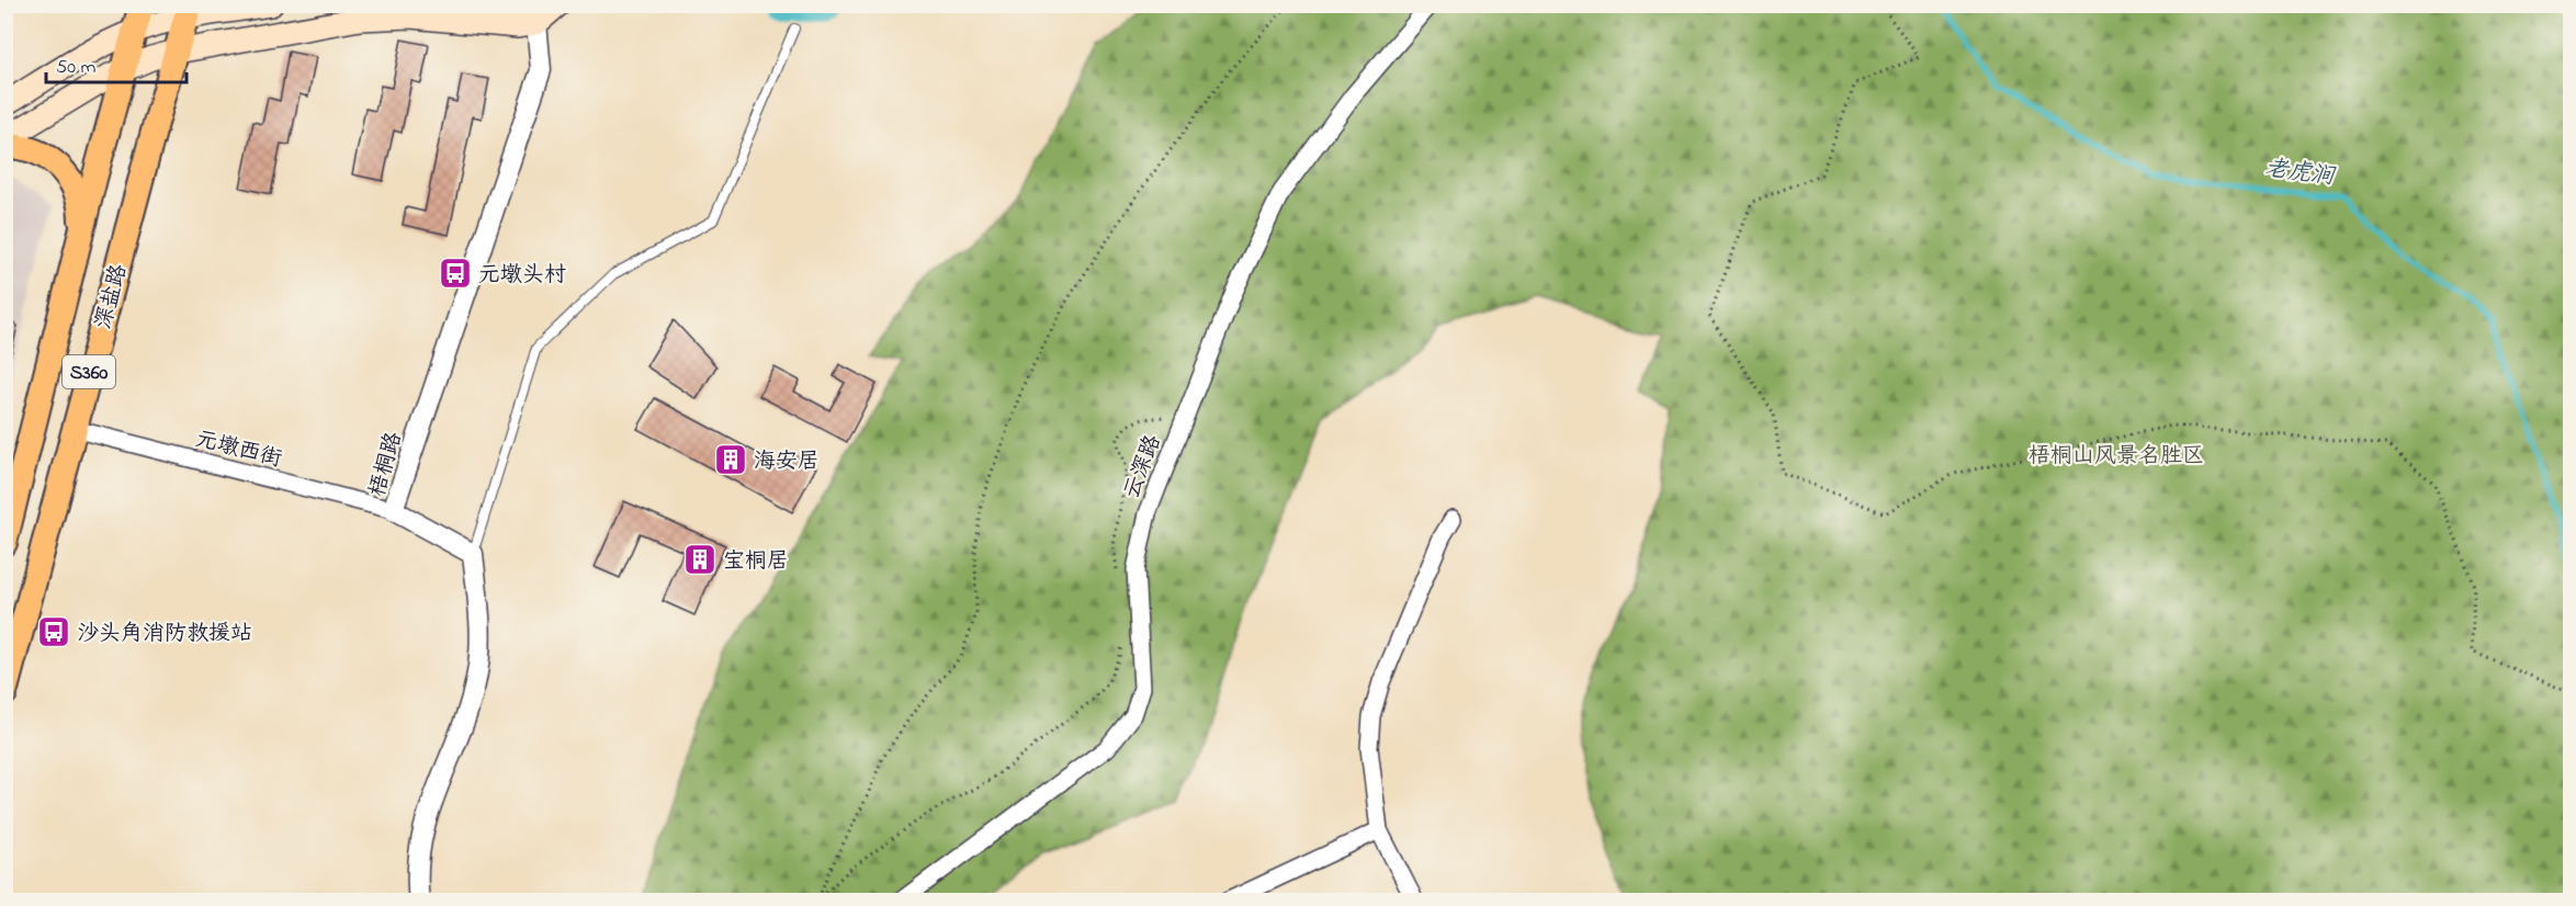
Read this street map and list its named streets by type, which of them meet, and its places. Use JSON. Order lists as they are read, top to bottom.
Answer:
{
  "streets": {
    "main road": ["深盐路", "S360"],
    "street": ["元墩西街", "梧桐路", "云深路"]
  },
  "crossings": [
    ["深盐路", "S360"],
    ["深盐路", "元墩西街"],
    ["元墩西街", "梧桐路"]
  ],
  "water": ["老虎涧"],
  "parks": ["梧桐山风景名胜区"],
  "places": {
    "bus stop": ["元墩头村", "沙头角消防救援站"],
    "building": ["海安居", "宝桐居"]
  },
  "scale_bar": "50 m"
}
